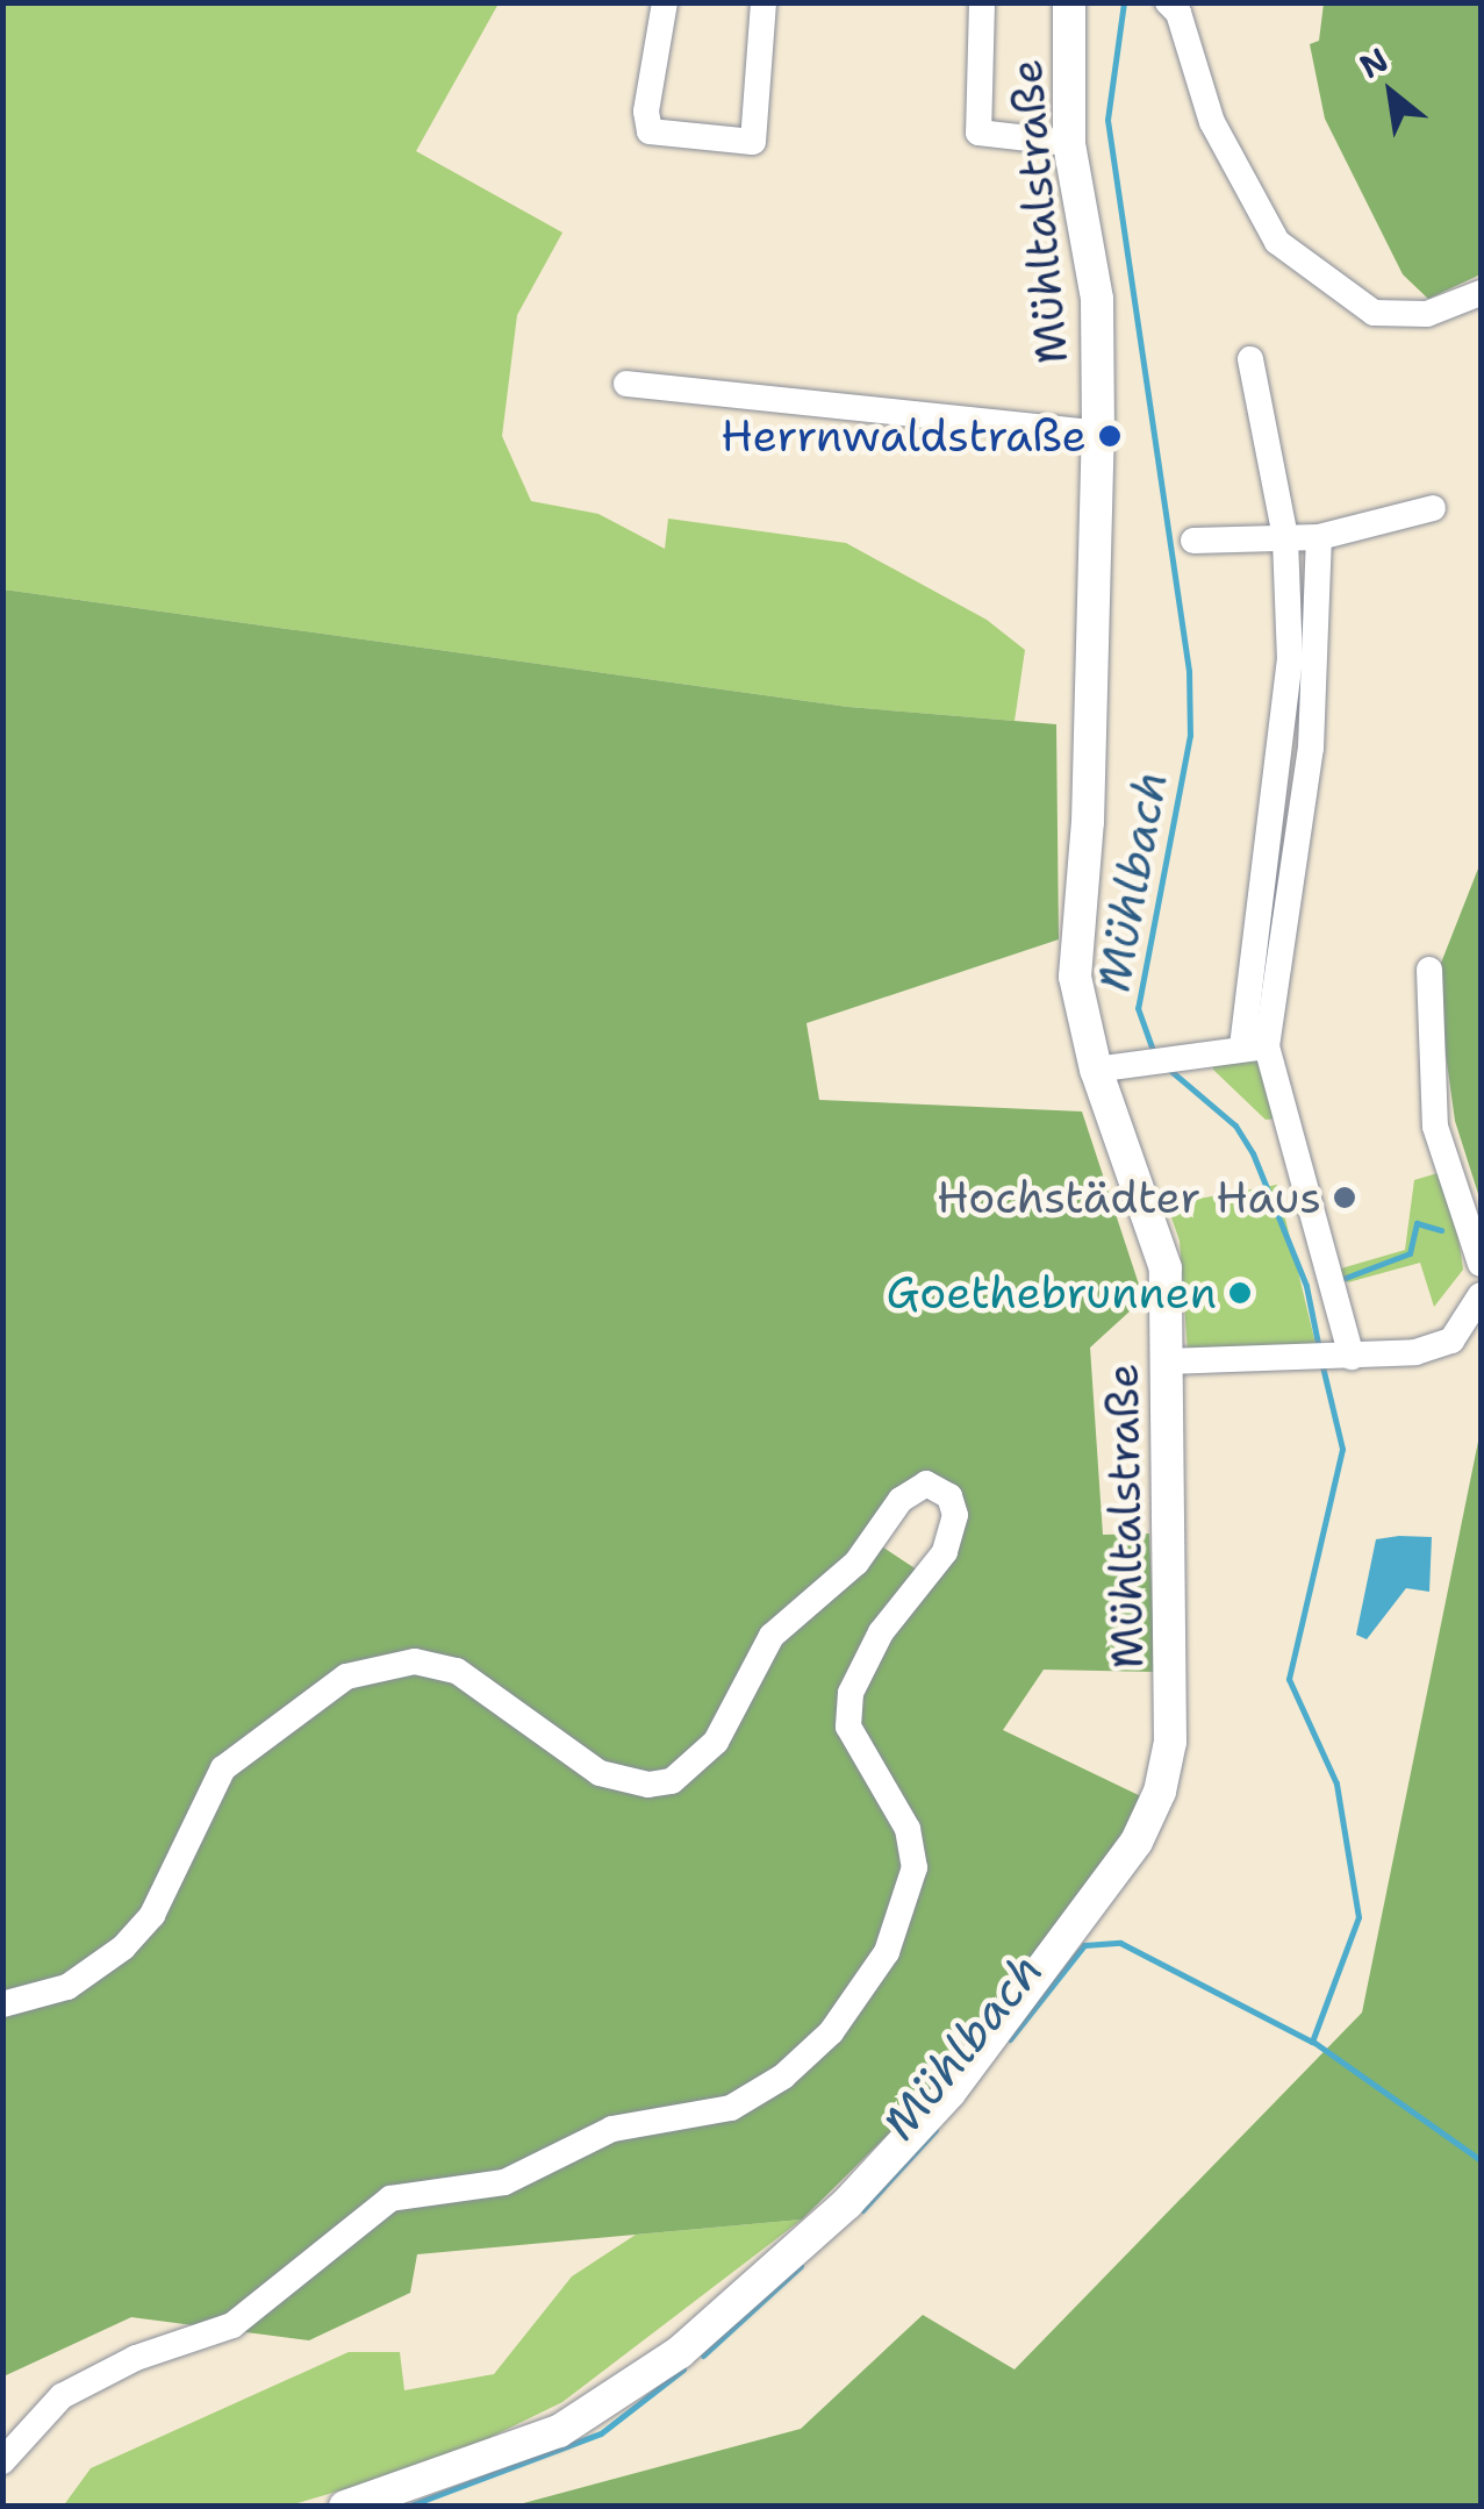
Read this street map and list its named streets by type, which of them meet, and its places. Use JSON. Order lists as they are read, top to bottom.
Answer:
{
  "streets": {
    "main road": ["Mühltalstraße"]
  },
  "water": ["Mühlbach"],
  "places": ["Herrnwaldstraße", "Hochstädter Haus", "Goethebrunnen"],
  "north": "top left"
}
